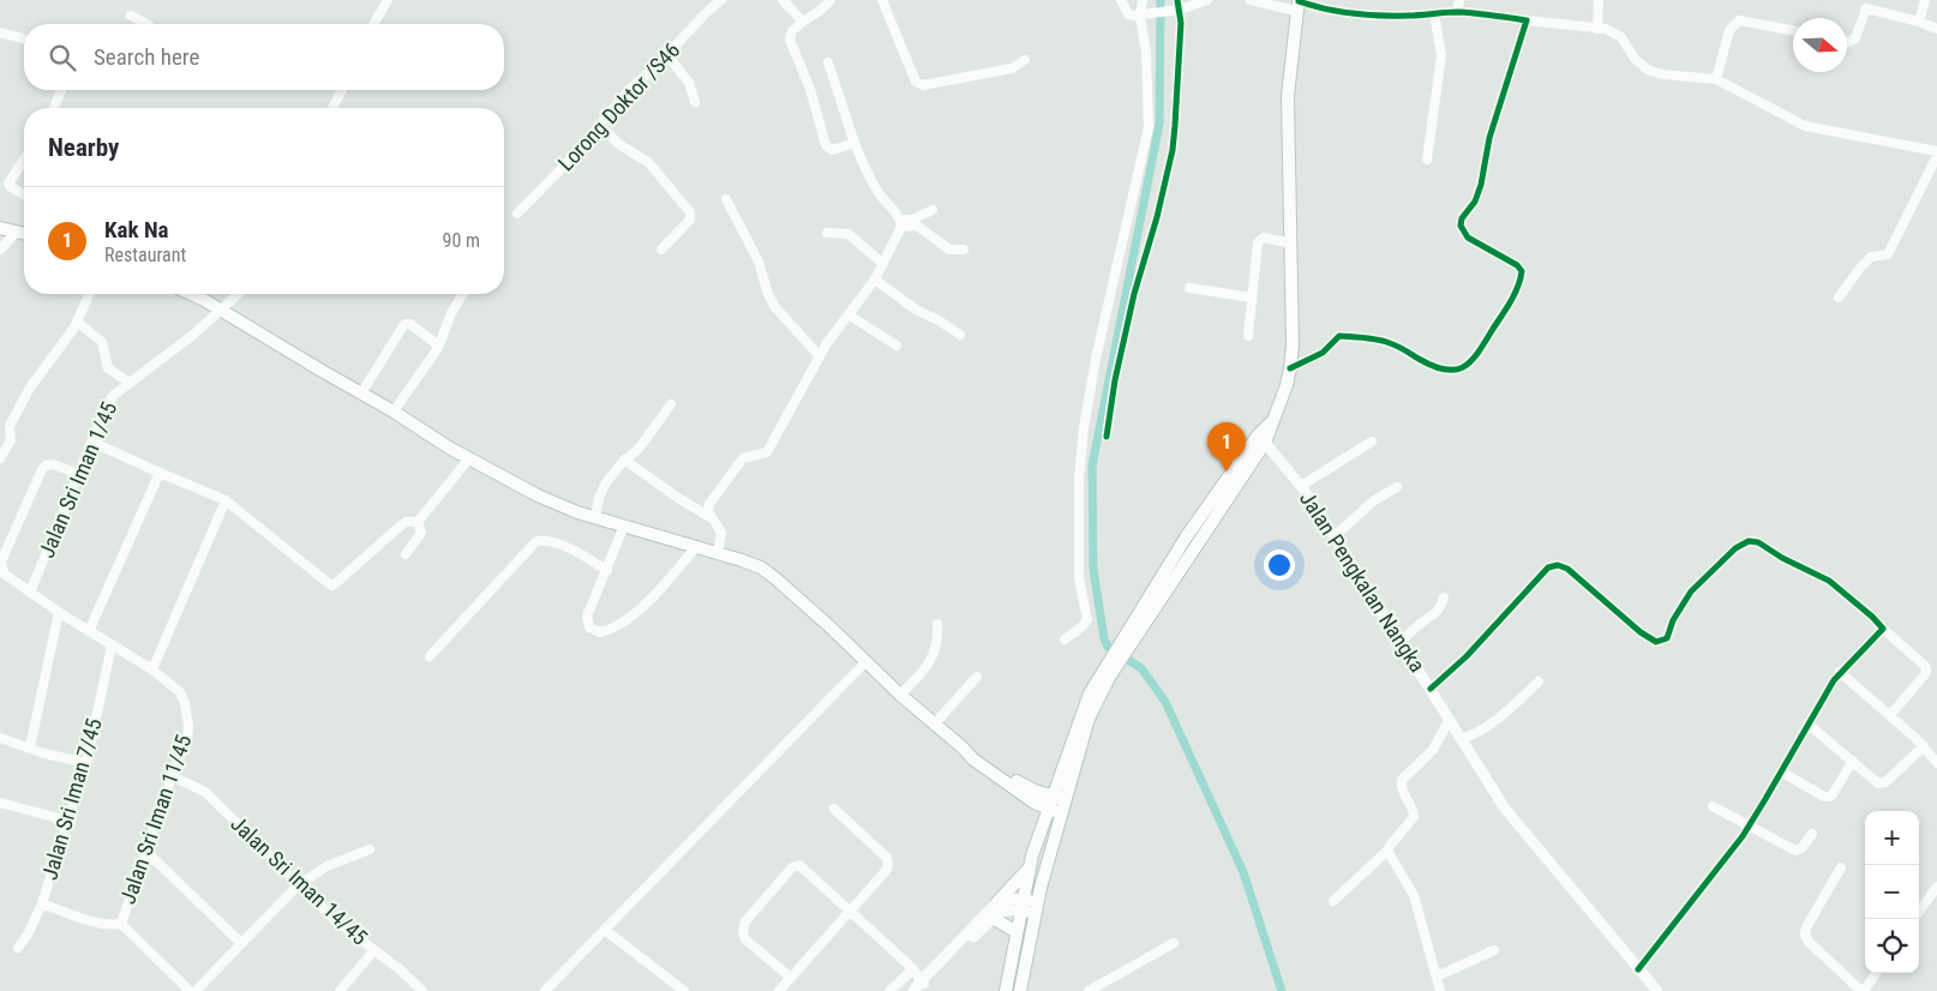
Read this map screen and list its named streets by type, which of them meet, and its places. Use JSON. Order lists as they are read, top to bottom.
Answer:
{
  "streets": {
    "street": [
      "Lorong Doktor /S46",
      "Jalan Sri Iman 1/45",
      "Jalan Pengkalan Nangka",
      "Jalan Sri Iman 7/45",
      "Jalan Sri Iman 11/45",
      "Jalan Sri Iman 14/45"
    ]
  },
  "crossings": [
    ["Jalan Sri Iman 1/45", "Jalan Sri Iman 11/45"],
    ["Jalan Sri Iman 7/45", "Jalan Sri Iman 11/45"],
    ["Jalan Sri Iman 11/45", "Jalan Sri Iman 14/45"]
  ],
  "north": "right",
  "page": {
    "search": "Search here",
    "heading": "Nearby",
    "list": [
      {
        "mark": "1",
        "name": "Kak Na",
        "note": "Restaurant",
        "value": "90 m"
      }
    ],
    "pins": "1",
    "map_buttons": ["+", "−"]
  }
}
